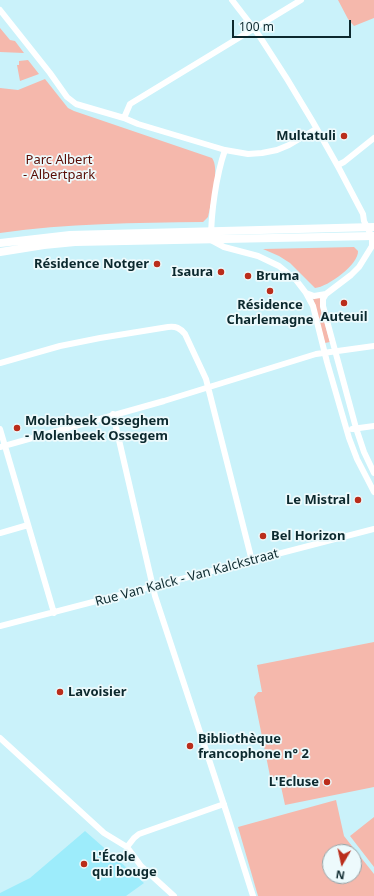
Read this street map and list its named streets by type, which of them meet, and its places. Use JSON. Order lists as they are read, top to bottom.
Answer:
{
  "streets": {
    "street": ["Rue Van Kalck - Van Kalckstraat"]
  },
  "parks": ["Parc Albert - Albertpark"],
  "places": [
    "Multatuli",
    "Résidence Notger",
    "Isaura",
    "Bruma",
    "Résidence Charlemagne",
    "Auteuil",
    "Molenbeek Osseghem - Molenbeek Ossegem",
    "Le Mistral",
    "Bel Horizon",
    "Lavoisier",
    "Bibliothèque francophone n° 2",
    "L'Ecluse",
    "L'École qui bouge"
  ],
  "scale_bar": "100 m",
  "north": "bottom"
}
